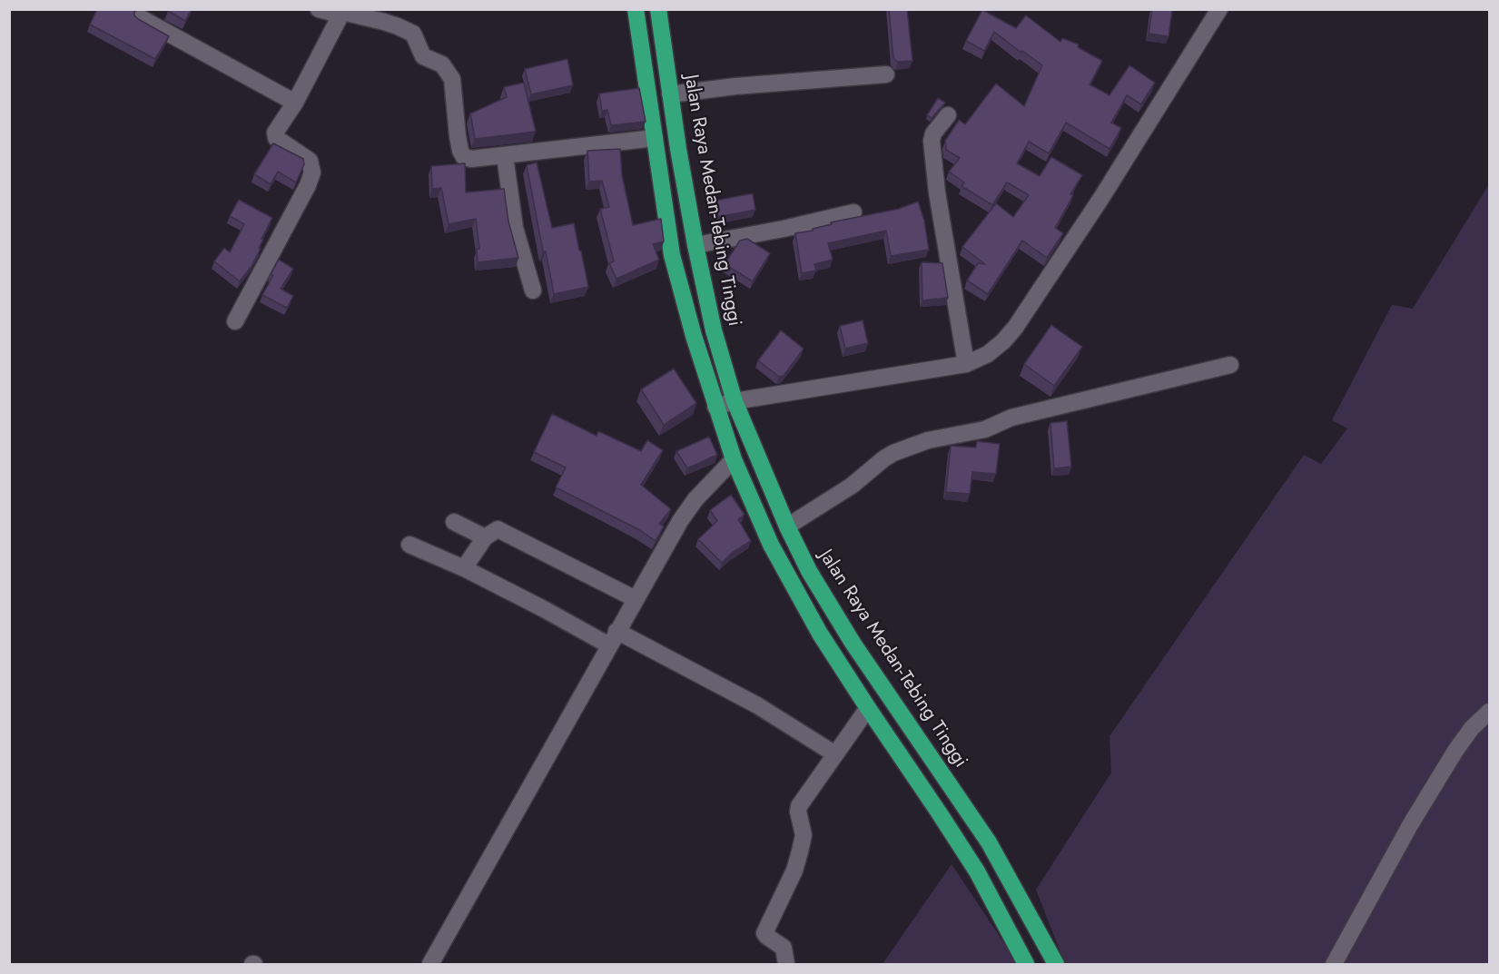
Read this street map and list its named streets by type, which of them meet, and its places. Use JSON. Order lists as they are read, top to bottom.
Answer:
{
  "streets": {
    "highway": ["Jalan Raya Medan-Tebing Tinggi"]
  }
}
